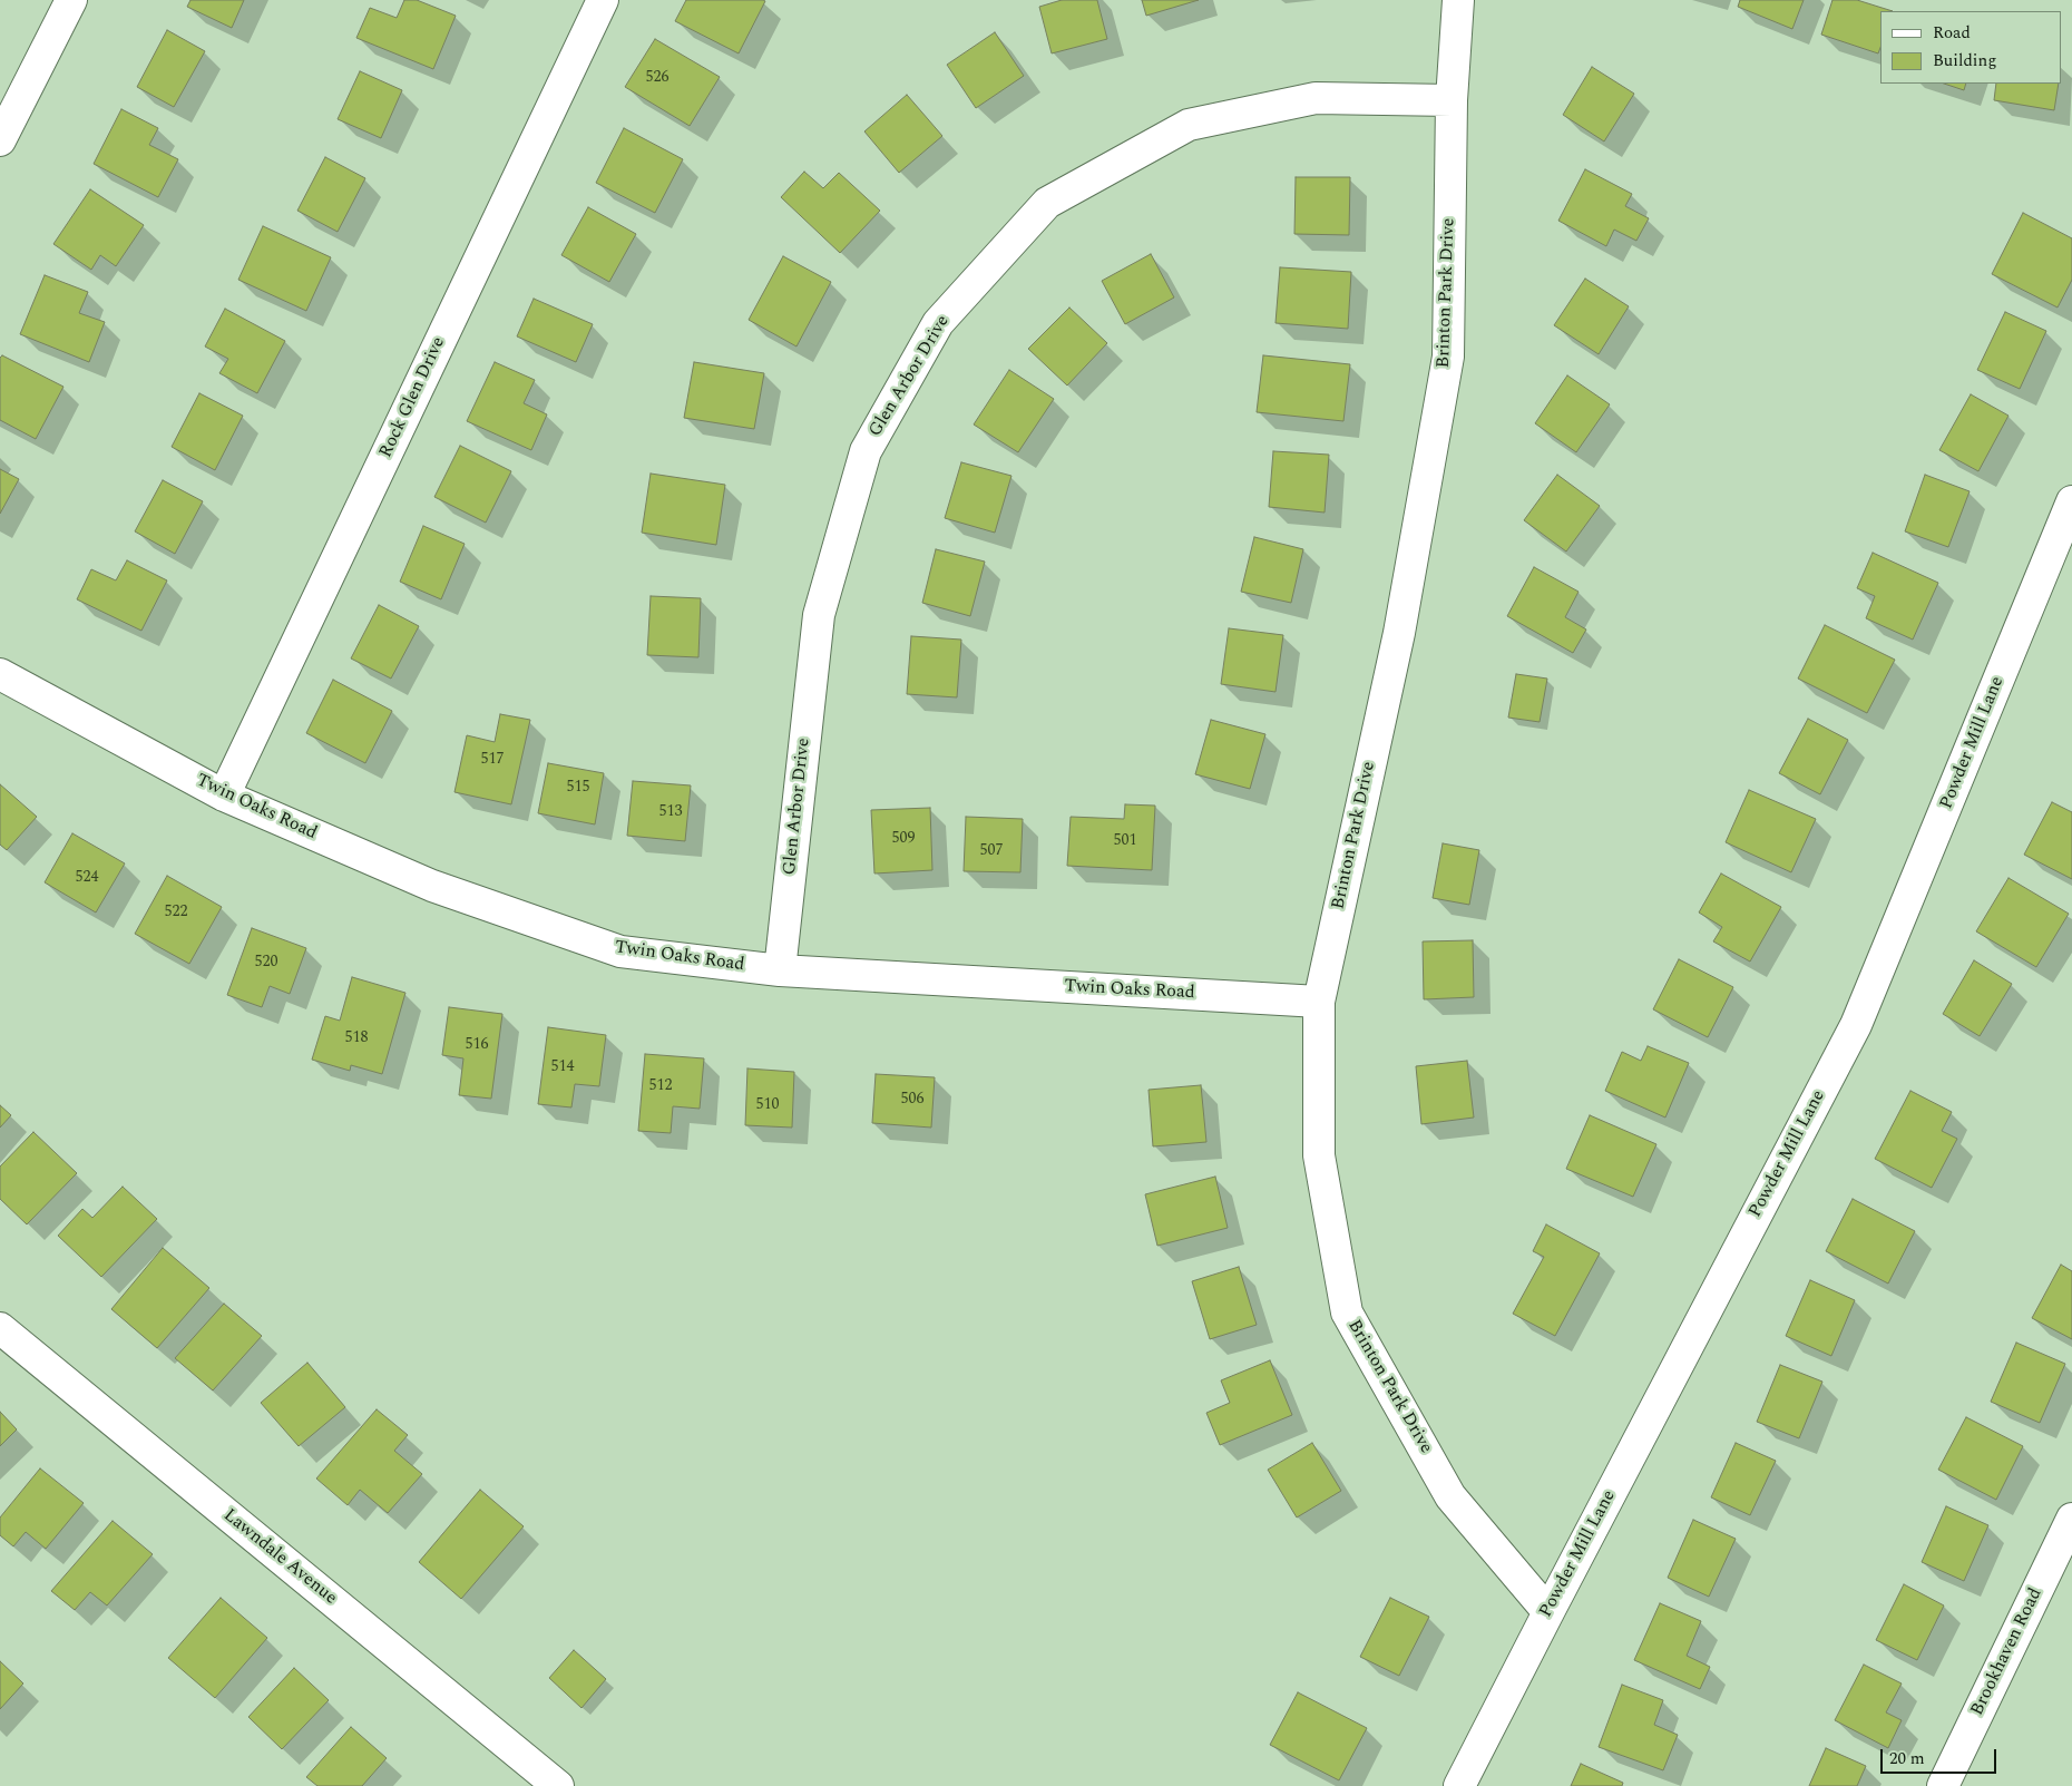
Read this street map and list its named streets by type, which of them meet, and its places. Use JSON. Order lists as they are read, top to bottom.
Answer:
{
  "streets": {
    "street": [
      "Brinton Park Drive",
      "Glen Arbor Drive",
      "Rock Glen Drive",
      "Powder Mill Lane",
      "Twin Oaks Road",
      "Lawndale Avenue",
      "Brookhaven Road"
    ]
  },
  "crossings": [
    ["Brinton Park Drive", "Glen Arbor Drive"],
    ["Brinton Park Drive", "Powder Mill Lane"],
    ["Brinton Park Drive", "Twin Oaks Road"],
    ["Glen Arbor Drive", "Twin Oaks Road"],
    ["Rock Glen Drive", "Twin Oaks Road"]
  ],
  "house_numbers": [
    "526",
    "517",
    "515",
    "513",
    "509",
    "501",
    "507",
    "524",
    "522",
    "520",
    "518",
    "516",
    "514",
    "512",
    "506",
    "510"
  ],
  "legend": ["Road", "Building"],
  "scale_bar": "20 m"
}
